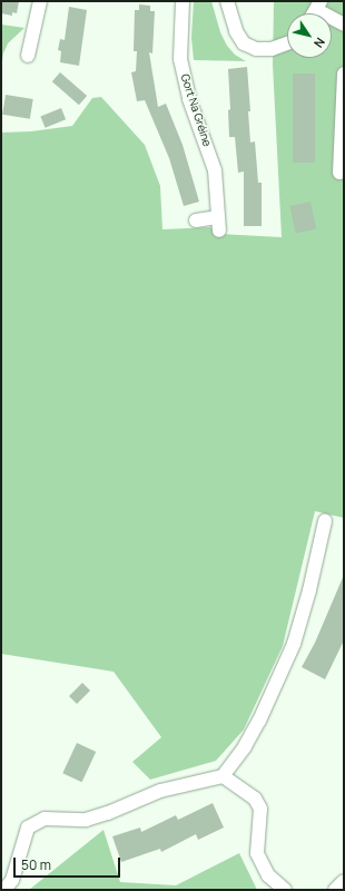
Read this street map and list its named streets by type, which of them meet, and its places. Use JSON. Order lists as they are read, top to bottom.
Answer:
{
  "streets": {
    "street": ["Gort Na Gréine"]
  },
  "scale_bar": "50 m",
  "north": "bottom right"
}
